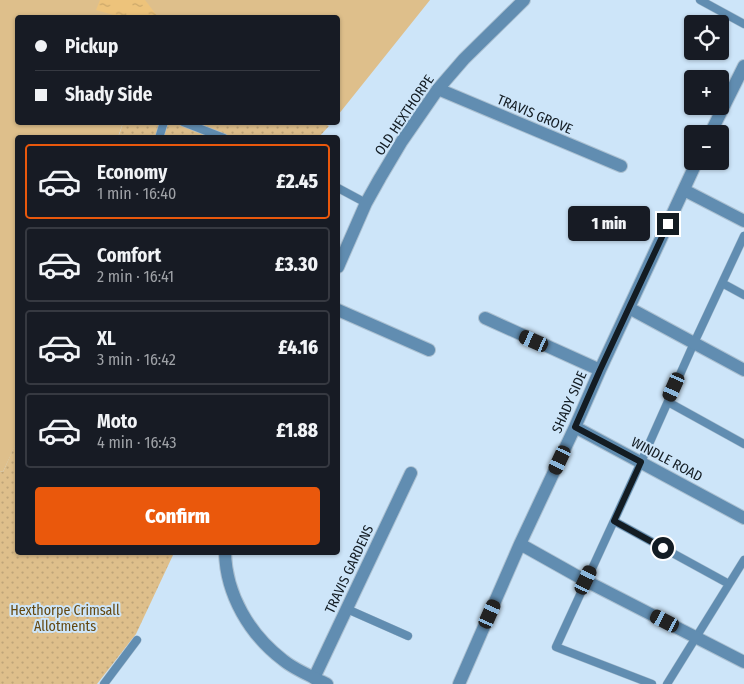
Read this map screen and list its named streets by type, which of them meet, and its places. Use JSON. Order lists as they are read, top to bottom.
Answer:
{
  "streets": {
    "street": [
      "TRAVIS GROVE",
      "OLD HEXTHORPE",
      "SHADY SIDE",
      "WINDLE ROAD",
      "TRAVIS GARDENS"
    ]
  },
  "crossings": [
    ["TRAVIS GROVE", "OLD HEXTHORPE"],
    ["SHADY SIDE", "WINDLE ROAD"]
  ],
  "parks": ["Hexthorpe Crimsall Allotments"],
  "page": {
    "map_buttons": ["+", "−"],
    "banner": ["Pickup", "Shady Side"],
    "list": [
      {
        "name": "Economy",
        "note": "1 min · 16:40",
        "value": "£2.45"
      },
      {
        "name": "Comfort",
        "note": "2 min · 16:41",
        "value": "£3.30"
      },
      {
        "name": "XL",
        "note": "3 min · 16:42",
        "value": "£4.16"
      },
      {
        "name": "Moto",
        "note": "4 min · 16:43",
        "value": "£1.88"
      }
    ],
    "bubble": "1 min",
    "buttons": "Confirm"
  }
}
